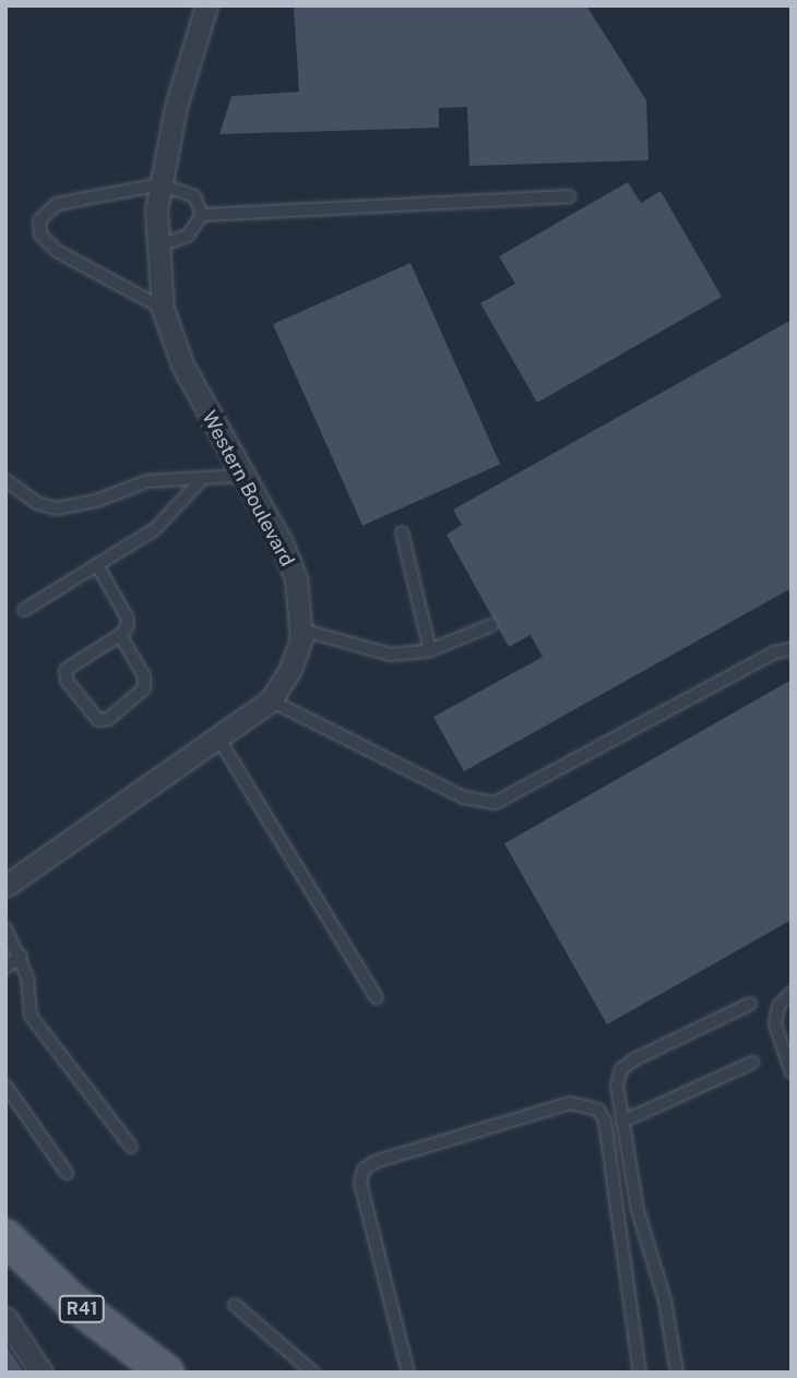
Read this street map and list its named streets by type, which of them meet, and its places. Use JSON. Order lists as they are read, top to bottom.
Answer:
{
  "streets": {
    "main road": ["R41"],
    "street": ["Western Boulevard"]
  }
}
